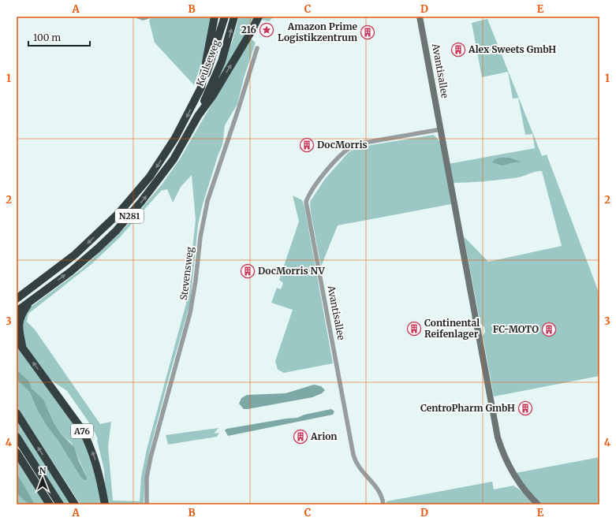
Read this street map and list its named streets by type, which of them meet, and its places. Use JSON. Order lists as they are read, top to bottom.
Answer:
{
  "streets": {
    "highway": ["Keulseweg", "N281", "A76"],
    "street": ["Avantisallee", "Stevensweg"]
  },
  "crossings": [
    ["Keulseweg", "N281"],
    ["N281", "A76"]
  ],
  "places": {
    "place": ["216"],
    "building": [
      "Amazon Prime Logistikzentrum",
      "Alex Sweets GmbH",
      "DocMorris",
      "DocMorris NV",
      "Continental Reifenlager",
      "FC-MOTO",
      "CentroPharm GmbH",
      "Arion"
    ]
  },
  "scale_bar": "100 m",
  "north": "top",
  "grid": {
    "columns": [
      "A",
      "B",
      "C",
      "D",
      "E"
    ],
    "rows": [
      "1",
      "2",
      "3",
      "4"
    ]
  }
}
